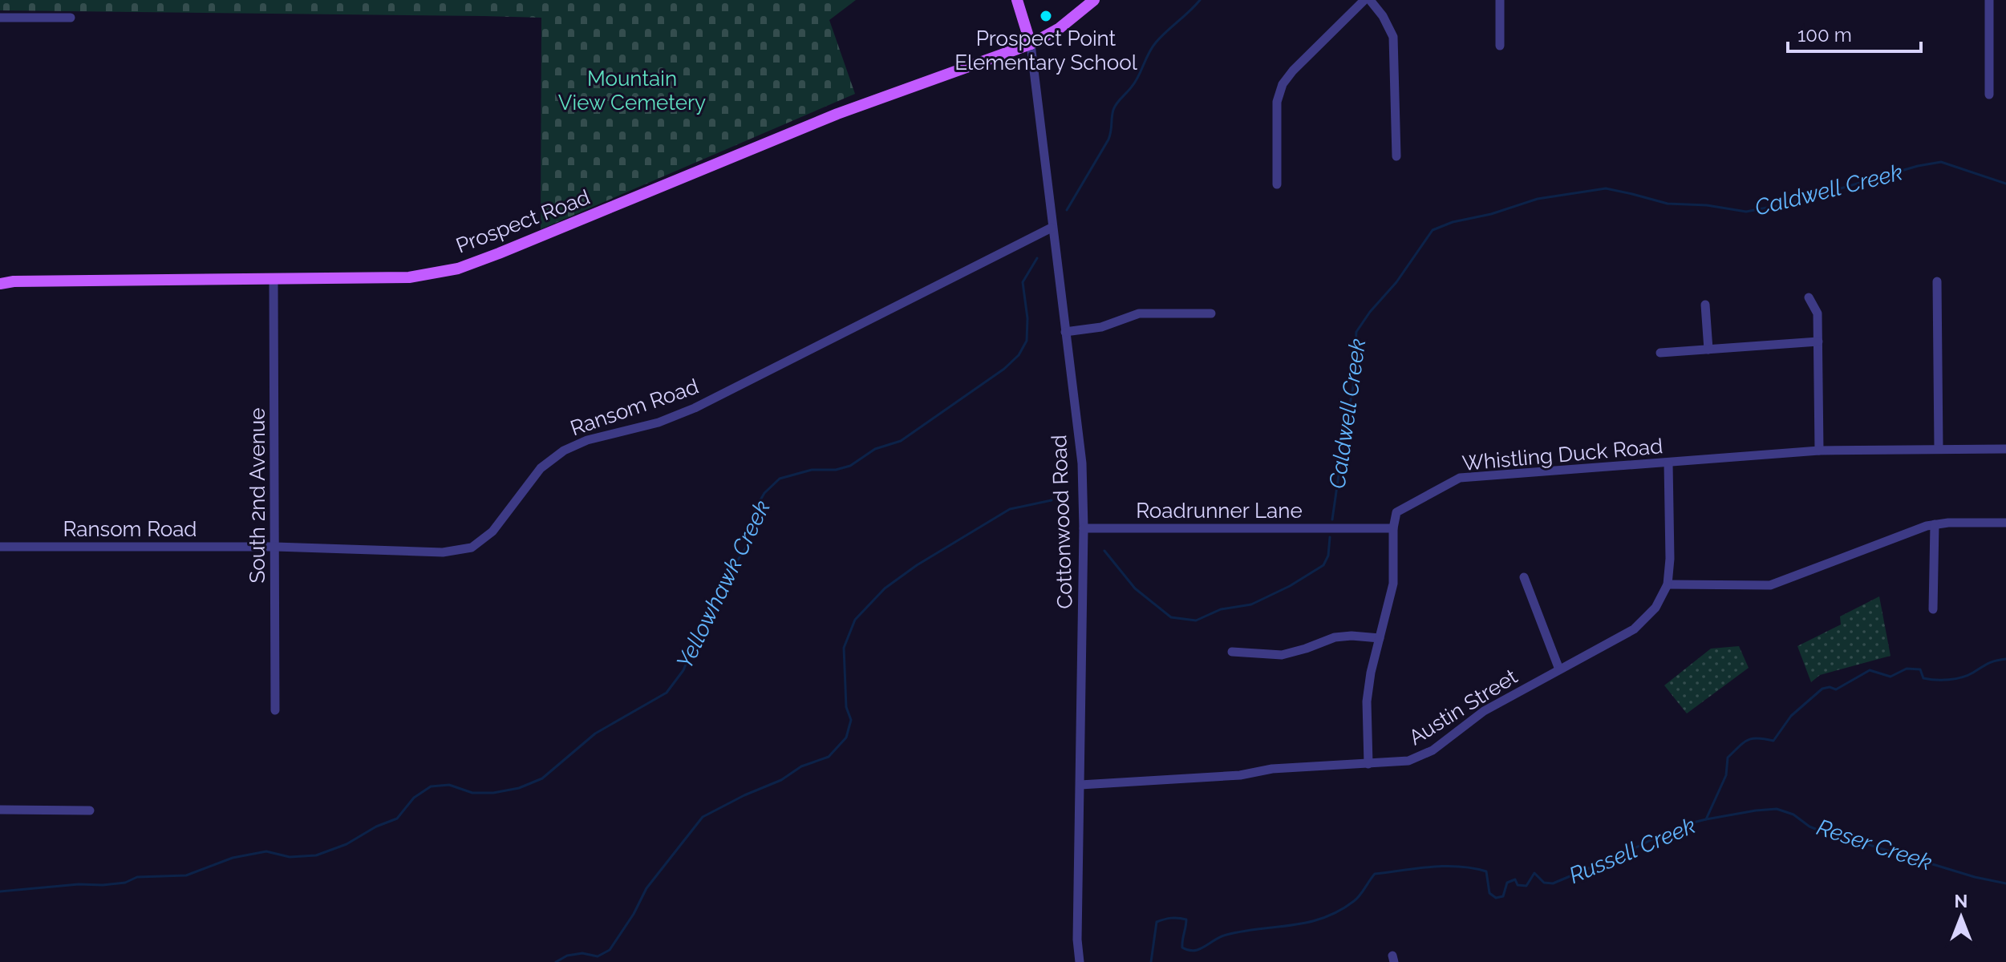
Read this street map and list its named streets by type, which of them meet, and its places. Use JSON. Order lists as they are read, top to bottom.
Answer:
{
  "streets": {
    "main road": ["Prospect Road"],
    "street": [
      "Ransom Road",
      "Whistling Duck Road",
      "South 2nd Avenue",
      "Roadrunner Lane",
      "Cottonwood Road",
      "Austin Street"
    ]
  },
  "crossings": [
    ["Prospect Road", "South 2nd Avenue"],
    ["Prospect Road", "Cottonwood Road"],
    ["Ransom Road", "South 2nd Avenue"],
    ["Ransom Road", "Cottonwood Road"],
    ["Whistling Duck Road", "Roadrunner Lane"],
    ["Whistling Duck Road", "Austin Street"],
    ["Roadrunner Lane", "Cottonwood Road"],
    ["Cottonwood Road", "Austin Street"]
  ],
  "water": [
    "Caldwell Creek",
    "Yellowhawk Creek",
    "Reser Creek",
    "Russell Creek"
  ],
  "parks": ["Mountain View Cemetery"],
  "places": ["Prospect Point Elementary School"],
  "scale_bar": "100 m",
  "north": "top"
}
